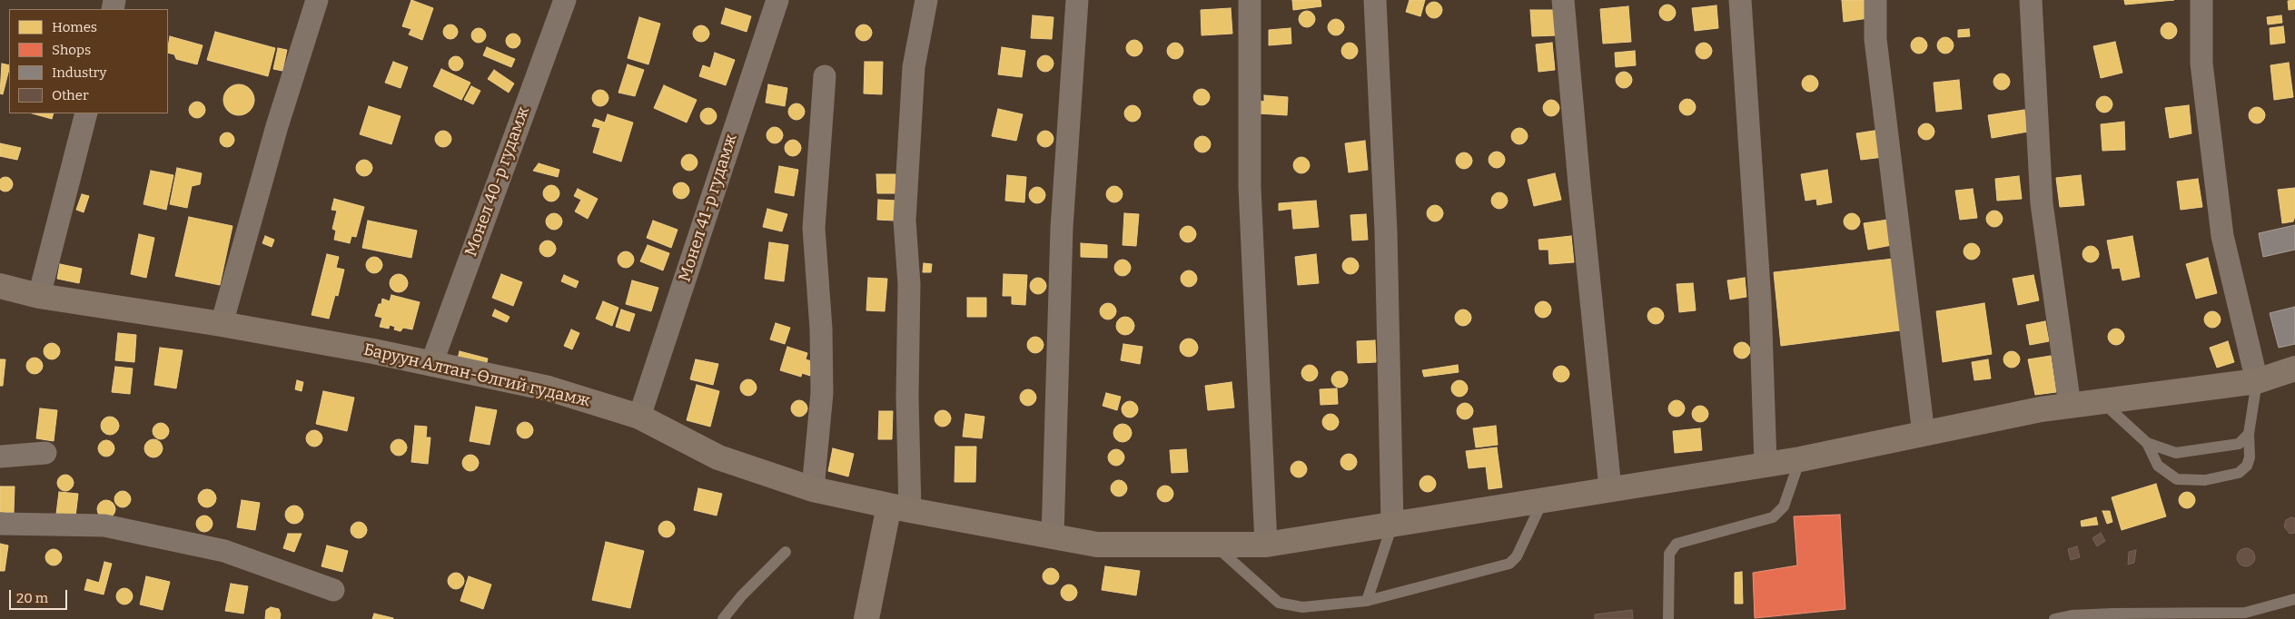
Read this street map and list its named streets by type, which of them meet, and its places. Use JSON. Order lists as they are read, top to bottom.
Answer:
{
  "streets": {
    "main road": ["Баруун Алтан-Өлгий гудамж"],
    "street": ["Монел 40-р гудамж", "Монел 41-р гудамж"]
  },
  "crossings": [
    ["Монел 40-р гудамж", "Баруун Алтан-Өлгий гудамж"],
    ["Монел 41-р гудамж", "Баруун Алтан-Өлгий гудамж"]
  ],
  "legend": [
    "Homes",
    "Shops",
    "Industry",
    "Other"
  ],
  "scale_bar": "20 m"
}
